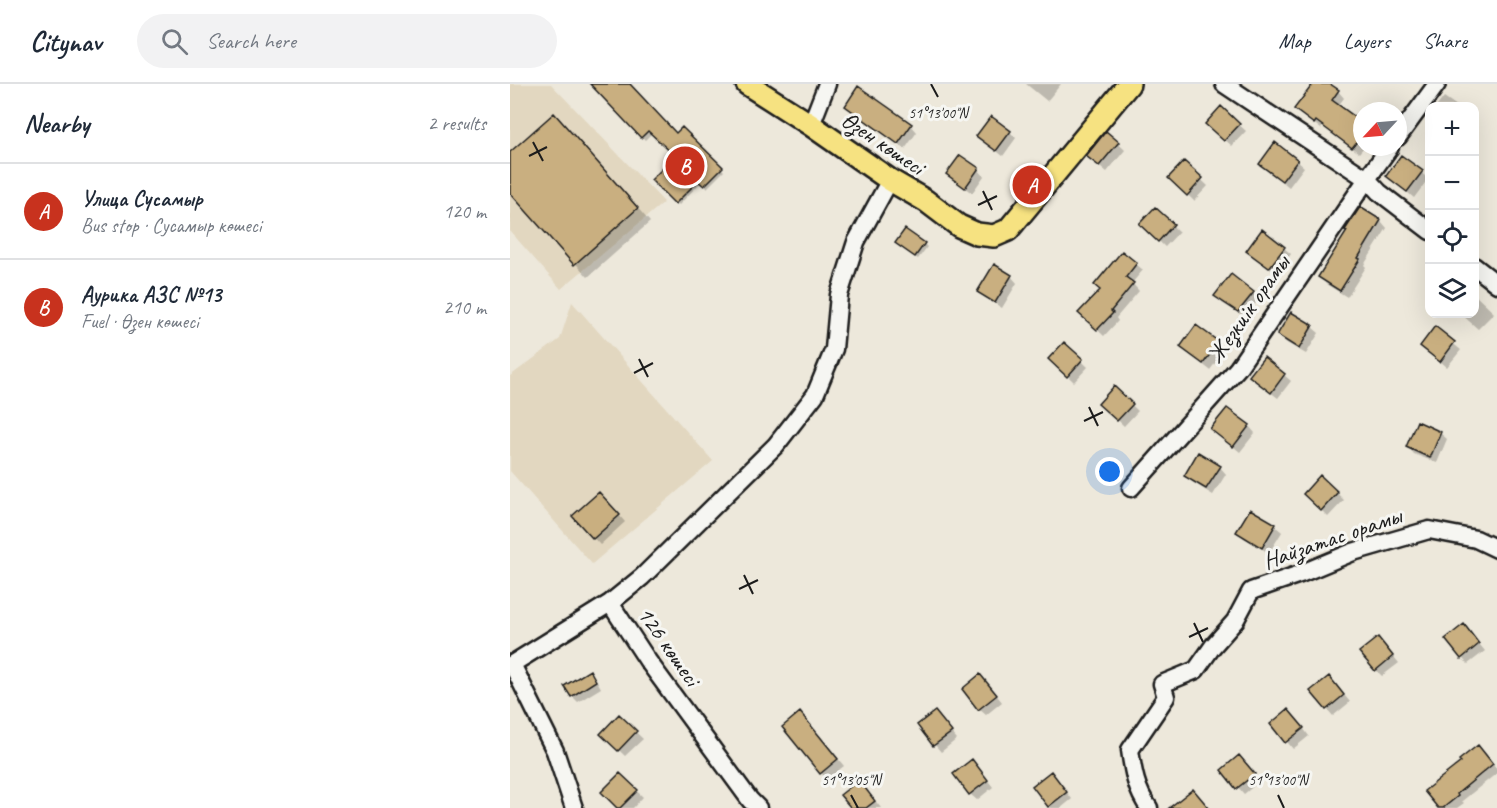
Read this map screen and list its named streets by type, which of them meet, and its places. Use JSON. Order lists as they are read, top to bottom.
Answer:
{
  "streets": {
    "main road": ["Өзен көшесі"],
    "street": ["Жезкиік орамы", "Найзатас орамы", "126 көшесі"]
  },
  "north": "bottom left",
  "page": {
    "header": "Citynav",
    "search": "Search here",
    "nav": ["Map", "Layers", "Share"],
    "heading": ["Nearby", "2 results"],
    "map_buttons": ["+", "−"],
    "pins": ["B", "A"],
    "list": [
      {
        "mark": "A",
        "name": "Улица Сусамыр",
        "note": "Bus stop · Сусамыр көшесі",
        "value": "120 m"
      },
      {
        "mark": "B",
        "name": "Аурика АЗС №13",
        "note": "Fuel · Өзен көшесі",
        "value": "210 m"
      }
    ]
  },
  "coordinates": ["51°13'00\"N", "51°13'05\"N"]
}
